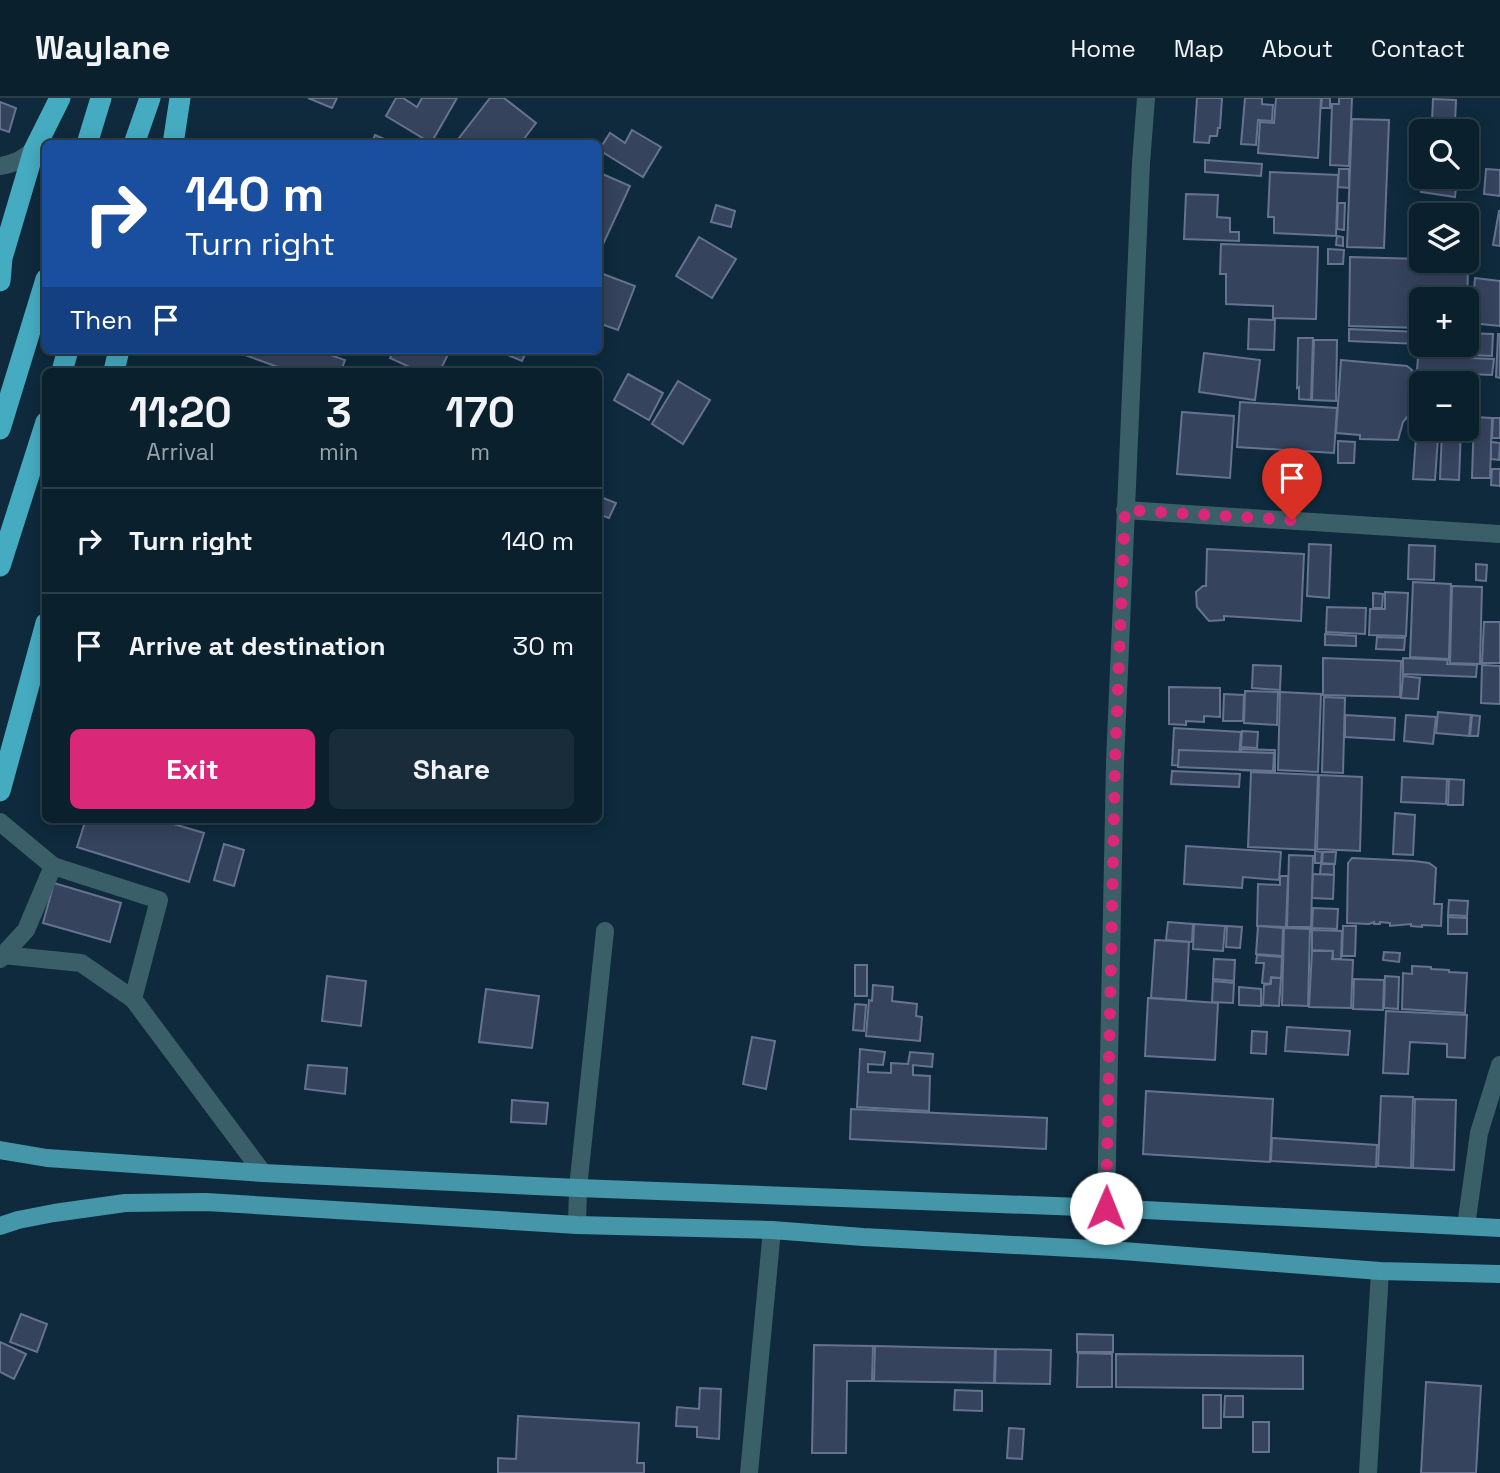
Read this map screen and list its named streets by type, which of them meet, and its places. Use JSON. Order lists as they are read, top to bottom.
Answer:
{
  "page": {
    "header": "Waylane",
    "nav": [
      "Home",
      "Map",
      "About",
      "Contact"
    ],
    "map_buttons": ["+", "−"],
    "turn": ["140 m", "Turn right"],
    "then": "Then",
    "eta": [
      "11:20",
      "Arrival",
      "3",
      "min",
      "170",
      "m"
    ],
    "list": [
      {
        "name": "Turn right",
        "value": "140 m"
      },
      {
        "name": "Arrive at destination",
        "value": "30 m"
      }
    ],
    "buttons": ["Exit", "Share"]
  }
}
